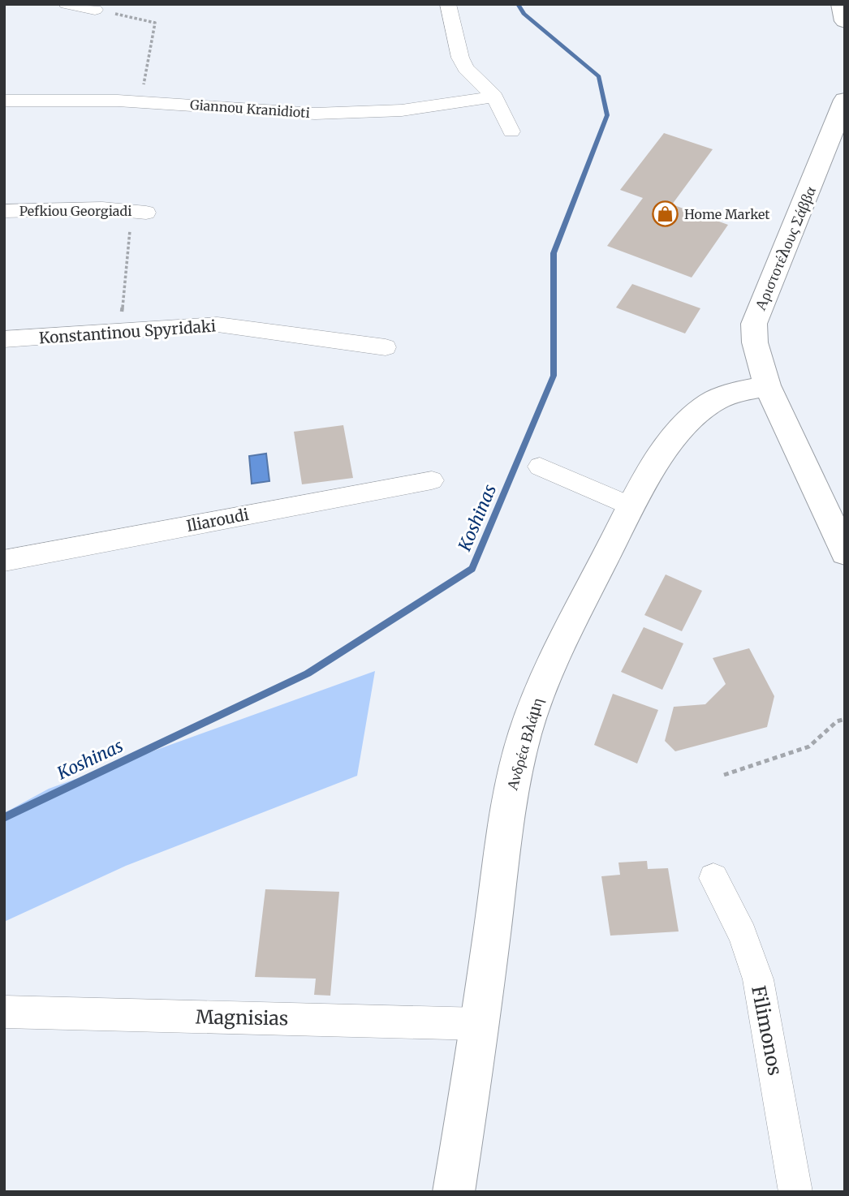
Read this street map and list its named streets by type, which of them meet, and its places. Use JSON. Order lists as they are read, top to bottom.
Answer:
{
  "streets": {
    "street": [
      "Giannou Kranidioti",
      "Pefkiou Georgiadi",
      "Αριστοτέλους Σάββα",
      "Konstantinou Spyridaki",
      "Iliaroudi",
      "Ανδρέα Βλάμη",
      "Magnisias",
      "Filimonos"
    ]
  },
  "crossings": [
    ["Αριστοτέλους Σάββα", "Ανδρέα Βλάμη"],
    ["Ανδρέα Βλάμη", "Magnisias"]
  ],
  "water": ["Koshinas"],
  "places": {
    "shop": ["Home Market"]
  }
}
